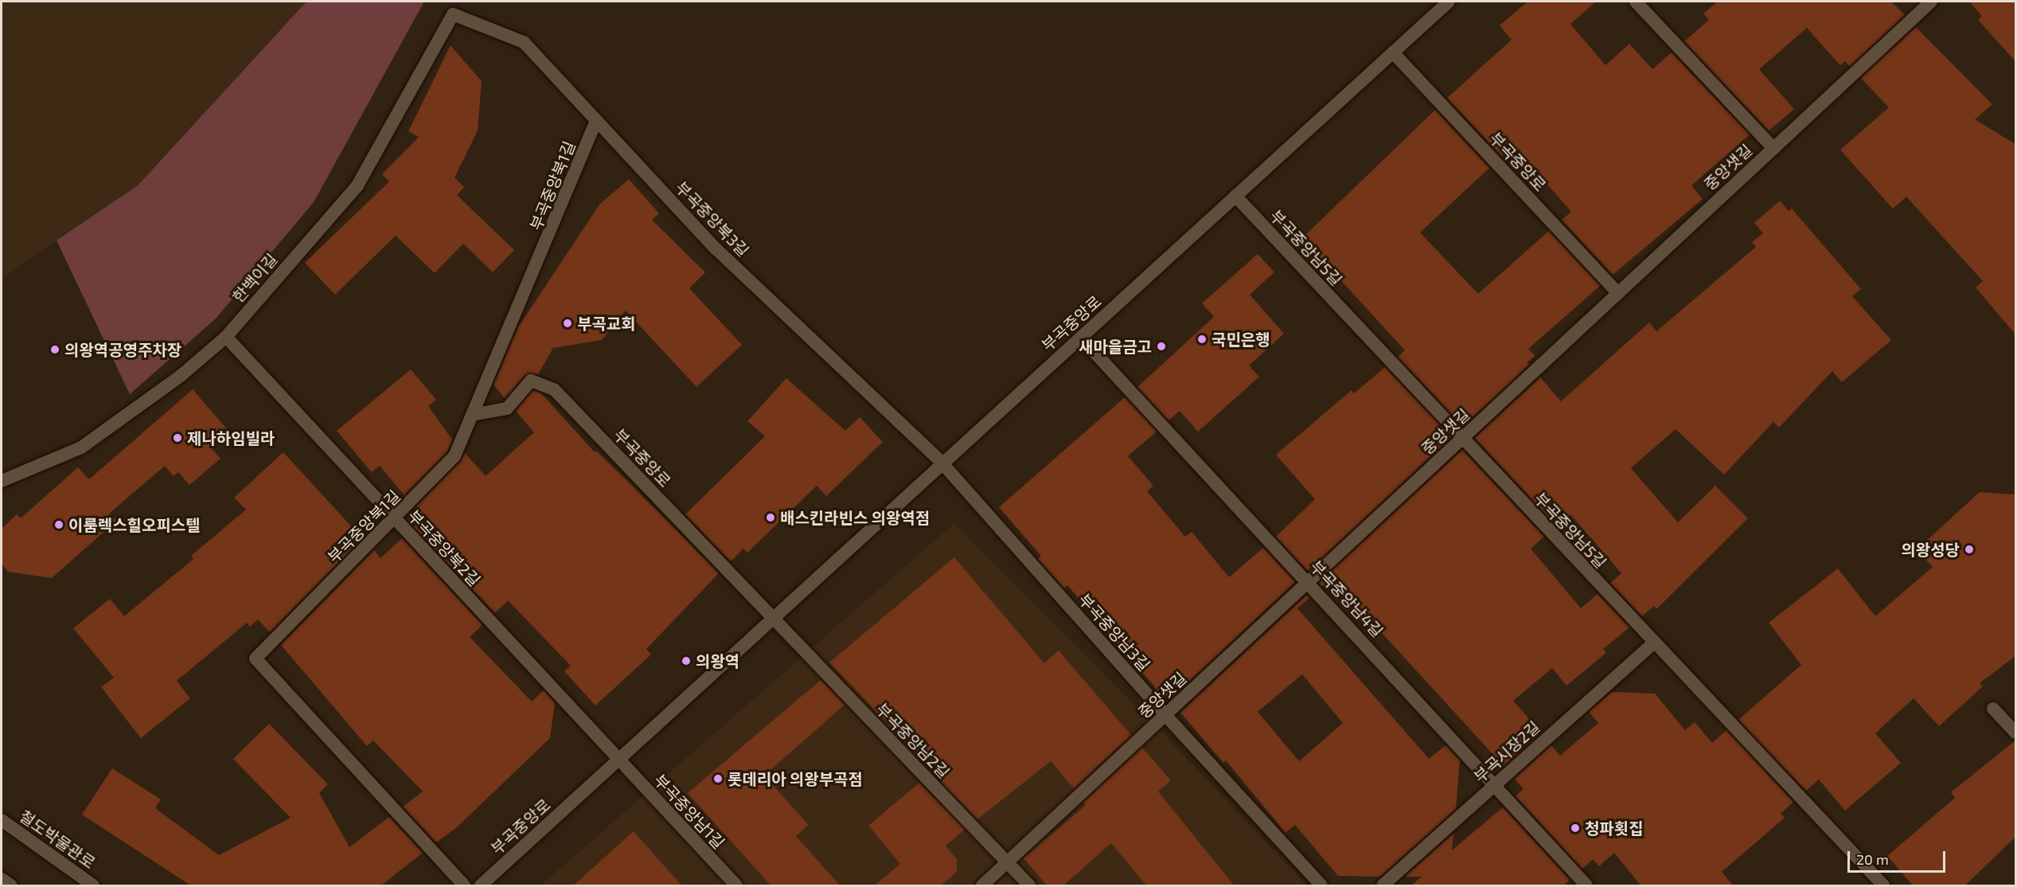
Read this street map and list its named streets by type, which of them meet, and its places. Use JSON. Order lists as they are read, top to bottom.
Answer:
{
  "streets": {
    "street": [
      "부곡중앙로",
      "중앙샛길",
      "부곡중앙북1길",
      "부곡중앙북3길",
      "부곡중앙남5길",
      "한백이길",
      "부곡중앙북2길",
      "부곡중앙남4길",
      "부곡중앙남3길",
      "부곡중앙남2길",
      "부곡시장2길",
      "부곡중앙남1길",
      "철도박물관로"
    ]
  },
  "crossings": [
    ["부곡중앙로", "중앙샛길"],
    ["부곡중앙로", "부곡중앙북1길"],
    ["부곡중앙로", "부곡중앙북3길"],
    ["부곡중앙로", "부곡중앙남5길"],
    ["부곡중앙로", "부곡중앙북2길"],
    ["부곡중앙로", "부곡중앙남4길"],
    ["부곡중앙로", "부곡중앙남3길"],
    ["부곡중앙로", "부곡중앙남2길"],
    ["부곡중앙로", "부곡중앙남1길"],
    ["중앙샛길", "부곡중앙남5길"],
    ["중앙샛길", "부곡중앙남4길"],
    ["중앙샛길", "부곡중앙남3길"],
    ["중앙샛길", "부곡중앙남2길"],
    ["부곡중앙북1길", "부곡중앙북3길"],
    ["부곡중앙북1길", "부곡중앙북2길"],
    ["부곡중앙북3길", "한백이길"],
    ["부곡중앙북3길", "부곡중앙남3길"],
    ["부곡중앙남5길", "부곡시장2길"],
    ["한백이길", "부곡중앙북2길"],
    ["부곡중앙북2길", "부곡중앙남1길"],
    ["부곡중앙남4길", "부곡시장2길"]
  ],
  "places": [
    "부곡교회",
    "국민은행",
    "새마을금고",
    "의왕역공영주차장",
    "제나하임빌라",
    "배스킨라빈스 의왕역점",
    "이룸렉스힐오피스텔",
    "의왕성당",
    "의왕역",
    "롯데리아 의왕부곡점",
    "청파횟집"
  ],
  "scale_bar": "20 m"
}
